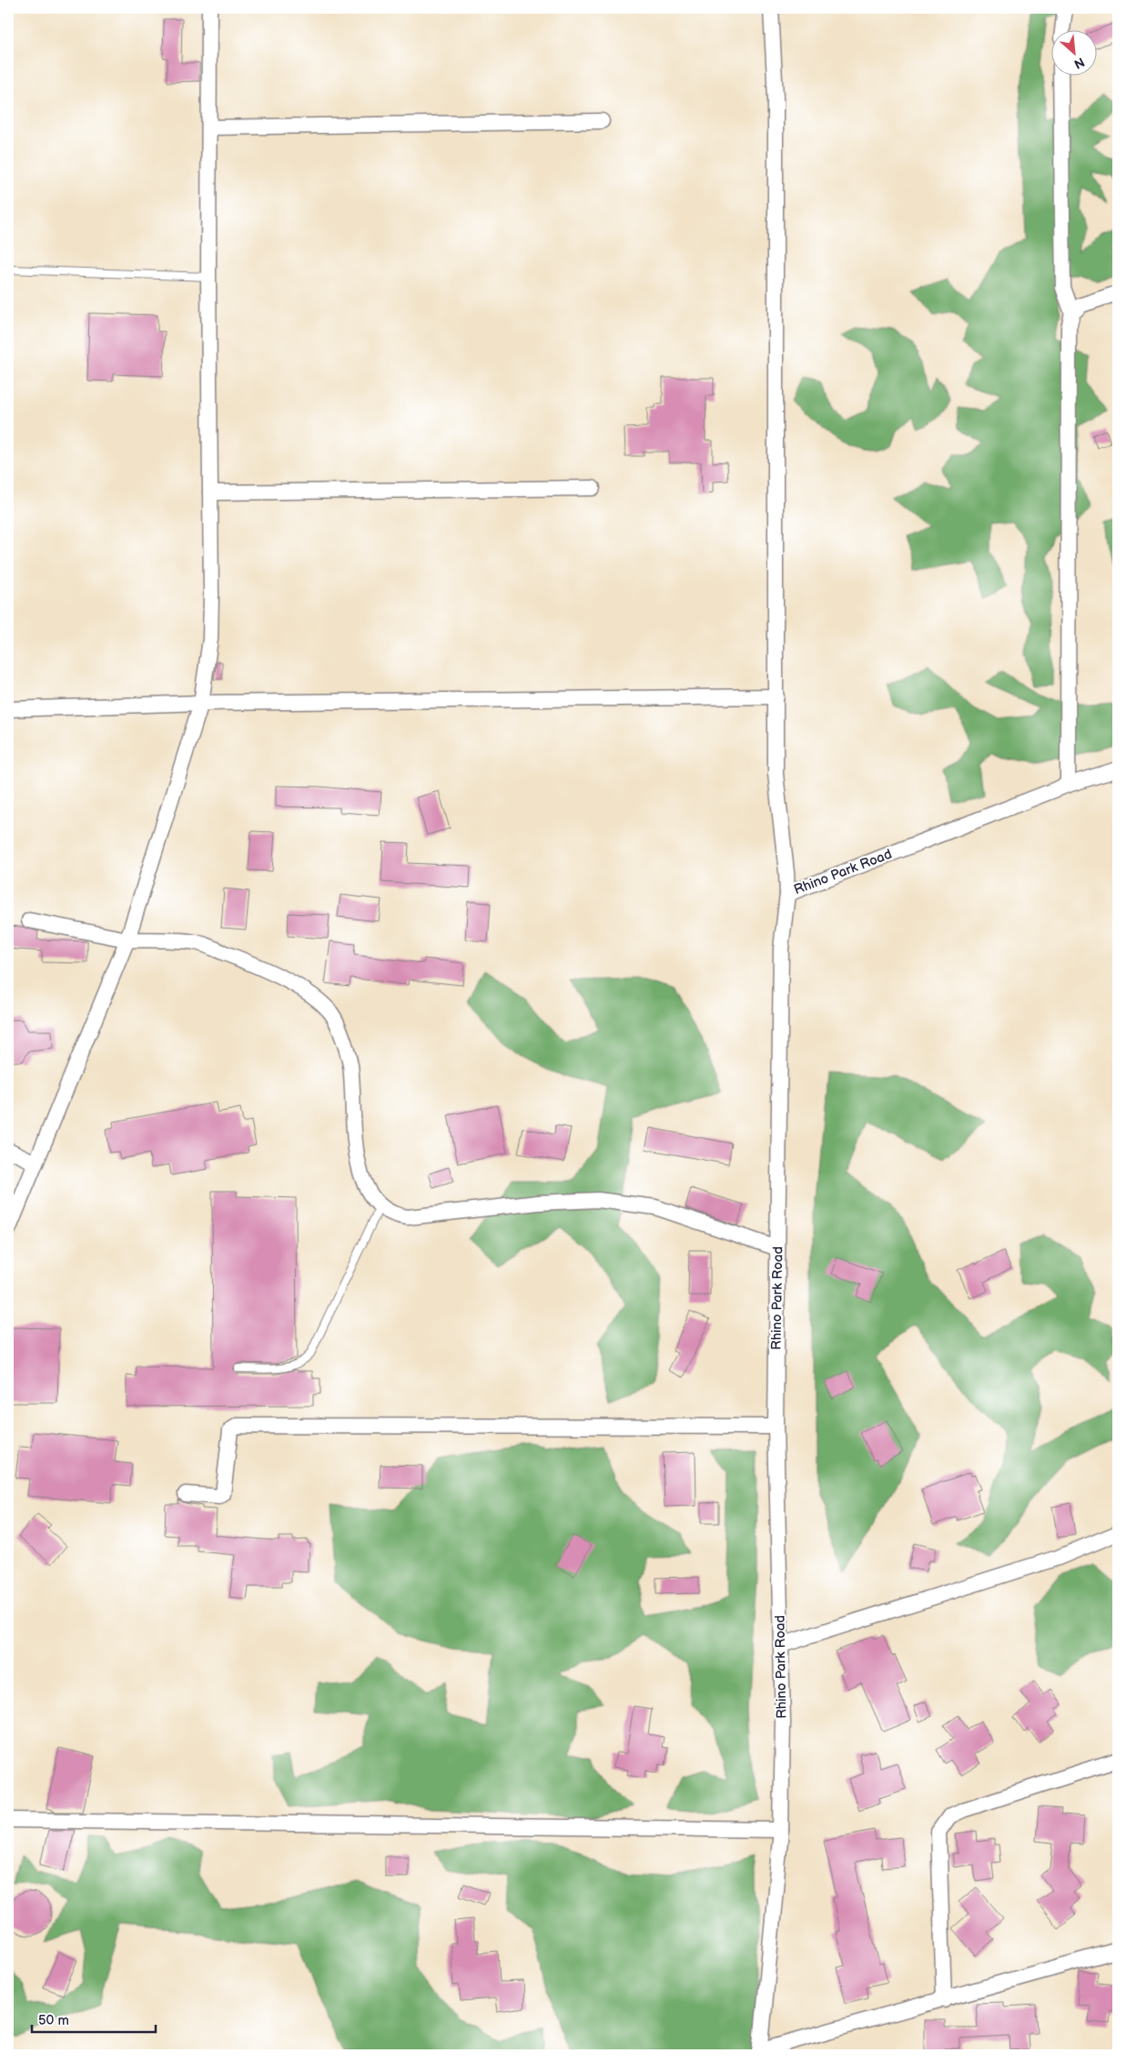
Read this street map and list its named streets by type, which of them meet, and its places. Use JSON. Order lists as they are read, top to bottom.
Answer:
{
  "streets": {
    "street": ["Rhino Park Road"]
  },
  "scale_bar": "50 m",
  "north": "bottom right"
}
